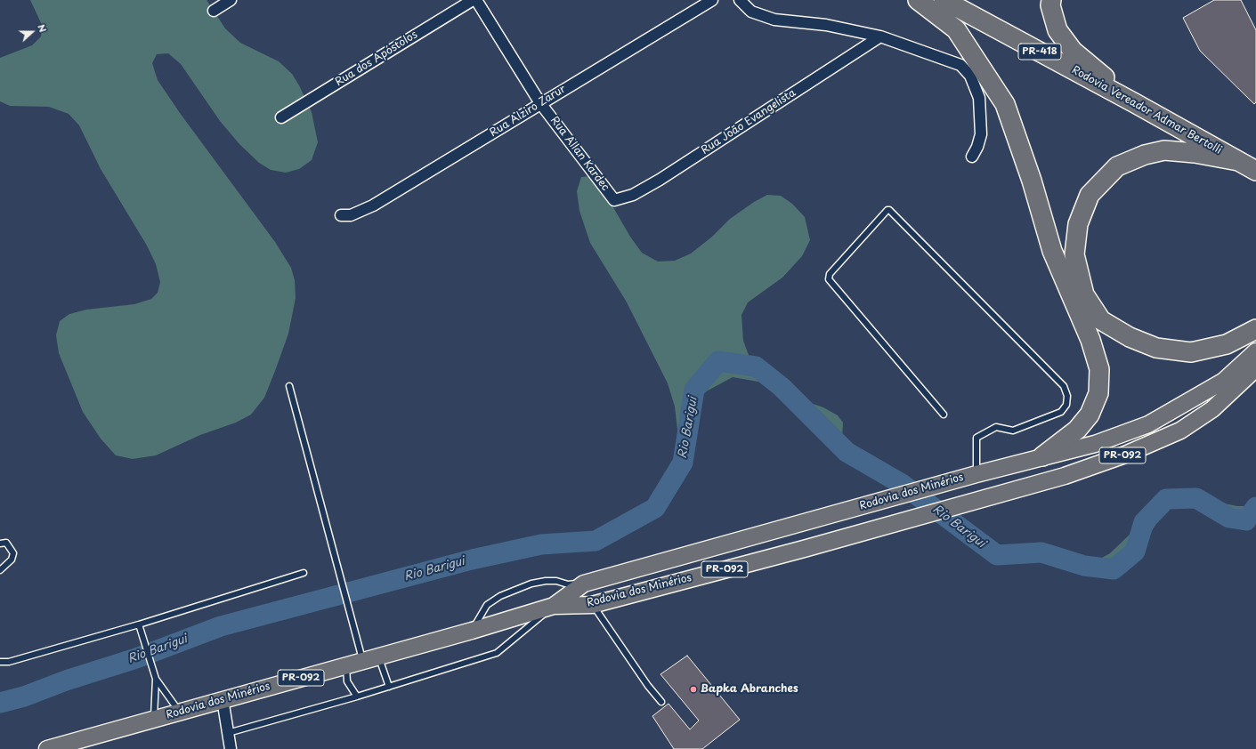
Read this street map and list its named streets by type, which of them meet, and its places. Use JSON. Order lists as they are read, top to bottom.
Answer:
{
  "streets": {
    "highway": ["PR-418", "Rodovia Vereador Admar Bertolli"],
    "main road": ["PR-092", "Rodovia dos Minérios"],
    "street": [
      "Rua dos Apóstolos",
      "Rua Alziro Zarur",
      "Rua João Evangelista",
      "Rua Allan Kardec"
    ]
  },
  "crossings": [
    ["Rua Alziro Zarur", "Rua Allan Kardec"],
    ["Rua João Evangelista", "Rua Allan Kardec"]
  ],
  "water": ["Rio Barigui"],
  "places": ["Bapka Abranches"],
  "north": "right"
}
